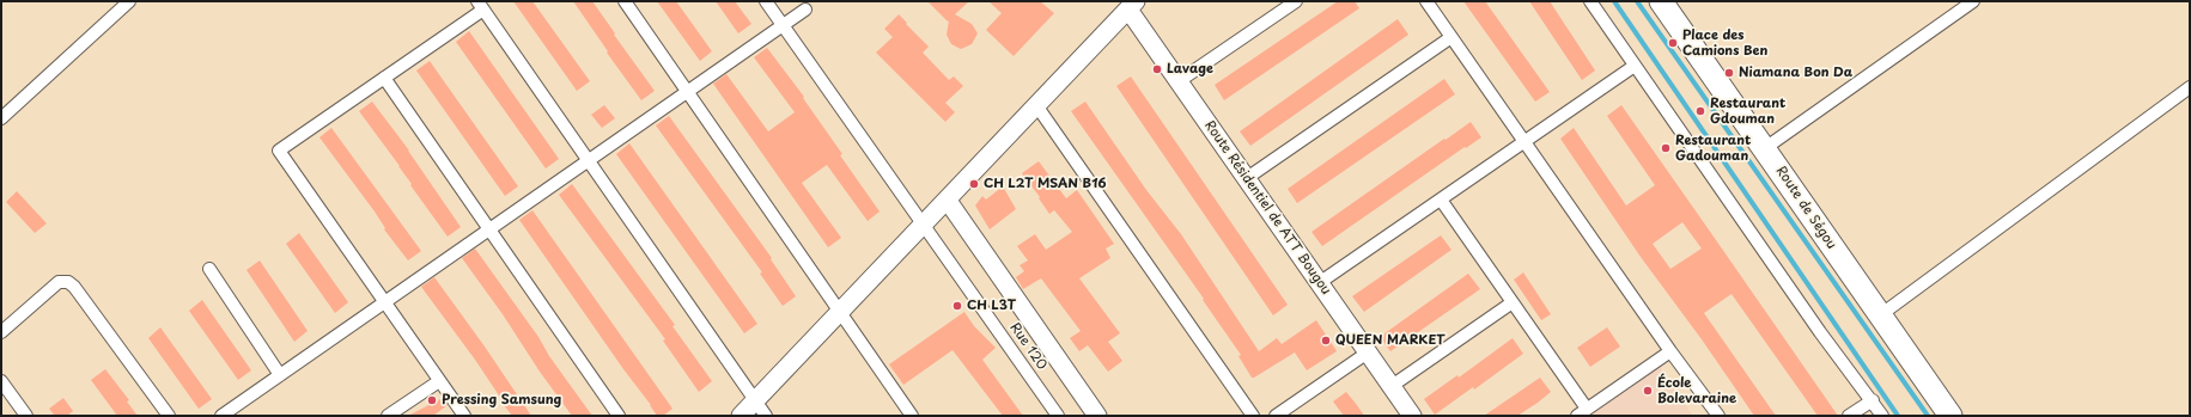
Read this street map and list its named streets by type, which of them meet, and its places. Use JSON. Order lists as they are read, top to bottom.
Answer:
{
  "streets": {
    "highway": ["Route de Ségou"],
    "street": ["Route Résidentiel de ATT Bougou", "Rue 120"]
  },
  "places": [
    "Place des Camions Ben",
    "Lavage",
    "Niamana Bon Da",
    "Restaurant Gdouman",
    "Restaurant Gadouman",
    "CH L2T MSAN B16",
    "CH L3T",
    "QUEEN MARKET",
    "École Bolevaraine",
    "Pressing Samsung"
  ]
}
